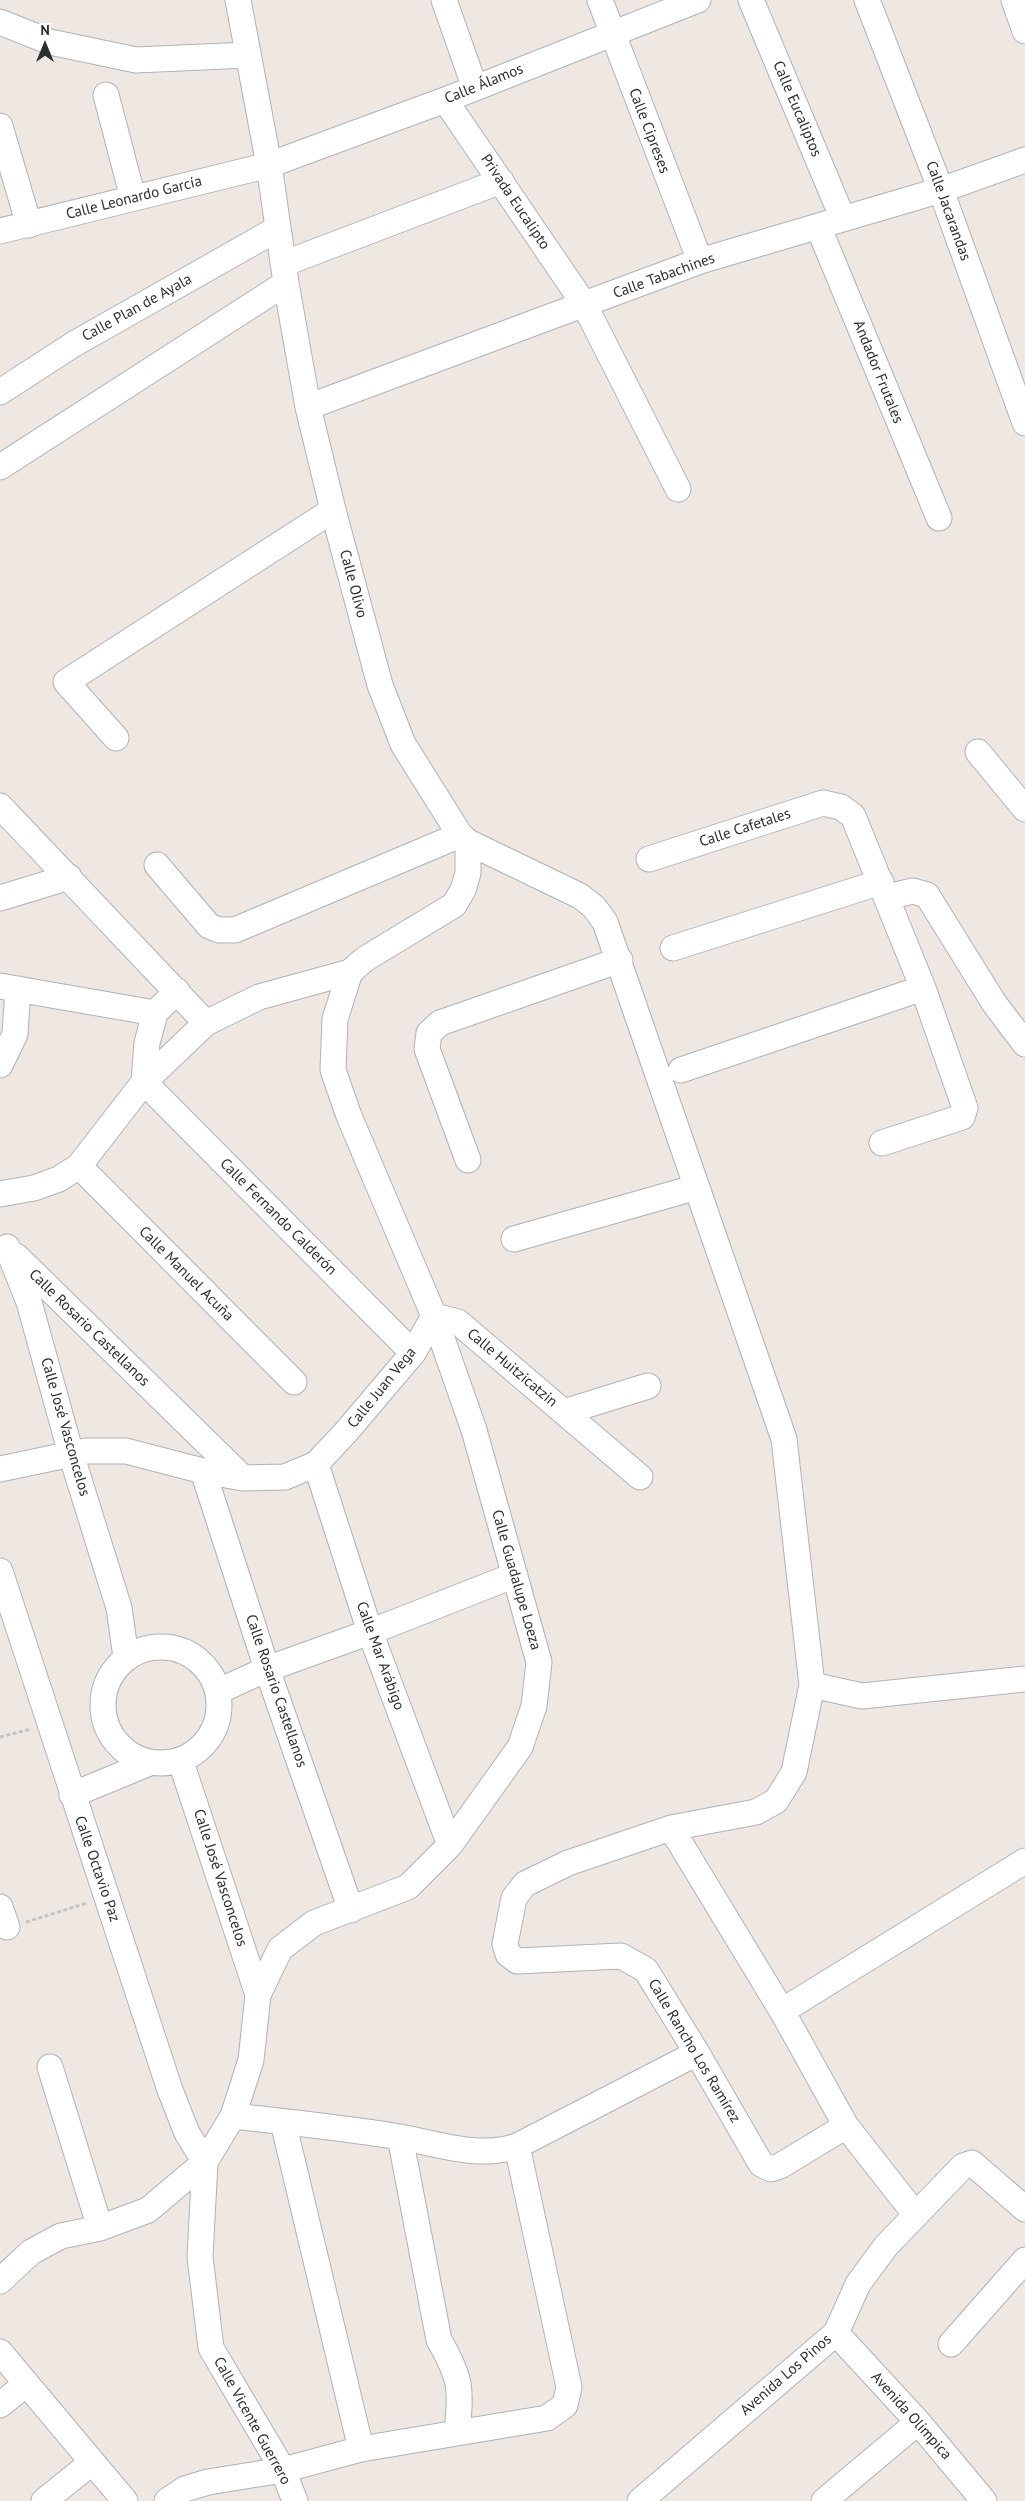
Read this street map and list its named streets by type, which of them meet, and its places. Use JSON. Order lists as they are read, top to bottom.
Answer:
{
  "streets": {
    "street": [
      "Calle Álamos",
      "Calle Eucaliptos",
      "Calle Cipreses",
      "Calle Leonardo García",
      "Privada Eucalipto",
      "Calle Jacarandas",
      "Calle Tabachines",
      "Calle Plan de Ayala",
      "Andador Frutales",
      "Calle Olivo",
      "Calle Cafetales",
      "Calle Fernando Calderón",
      "Calle Manuel Acuña",
      "Calle Rosario Castellanos",
      "Calle Huitzicatzin",
      "Calle Juan Vega",
      "Calle José Vasconcelos",
      "Calle Guadalupe Loeza",
      "Calle Mar Arábigo",
      "Calle Octavio Paz",
      "Calle Rancho Los Ramírez",
      "Avenida Los Pinos",
      "Avenida Olímpica",
      "Calle Vicente Guerrero"
    ]
  },
  "crossings": [
    ["Calle Álamos", "Calle Cipreses"],
    ["Calle Álamos", "Calle Leonardo García"],
    ["Calle Álamos", "Privada Eucalipto"],
    ["Calle Álamos", "Calle Olivo"],
    ["Calle Eucaliptos", "Calle Tabachines"],
    ["Calle Cipreses", "Calle Tabachines"],
    ["Calle Leonardo García", "Calle Olivo"],
    ["Privada Eucalipto", "Calle Tabachines"],
    ["Calle Jacarandas", "Calle Tabachines"],
    ["Calle Tabachines", "Andador Frutales"],
    ["Calle Tabachines", "Calle Olivo"],
    ["Calle Plan de Ayala", "Calle Olivo"],
    ["Calle Fernando Calderón", "Calle Juan Vega"],
    ["Calle Rosario Castellanos", "Calle Juan Vega"],
    ["Calle Rosario Castellanos", "Calle José Vasconcelos"],
    ["Calle Rosario Castellanos", "Calle Guadalupe Loeza"],
    ["Calle Huitzicatzin", "Calle Juan Vega"],
    ["Calle Huitzicatzin", "Calle Guadalupe Loeza"],
    ["Calle Juan Vega", "Calle José Vasconcelos"],
    ["Calle Juan Vega", "Calle Guadalupe Loeza"],
    ["Calle Juan Vega", "Calle Mar Arábigo"],
    ["Calle José Vasconcelos", "Calle Guadalupe Loeza"],
    ["Calle Guadalupe Loeza", "Calle Mar Arábigo"],
    ["Calle Guadalupe Loeza", "Calle Octavio Paz"],
    ["Calle Guadalupe Loeza", "Calle Vicente Guerrero"],
    ["Calle Octavio Paz", "Calle Vicente Guerrero"],
    ["Avenida Los Pinos", "Avenida Olímpica"]
  ],
  "north": "top"
}
